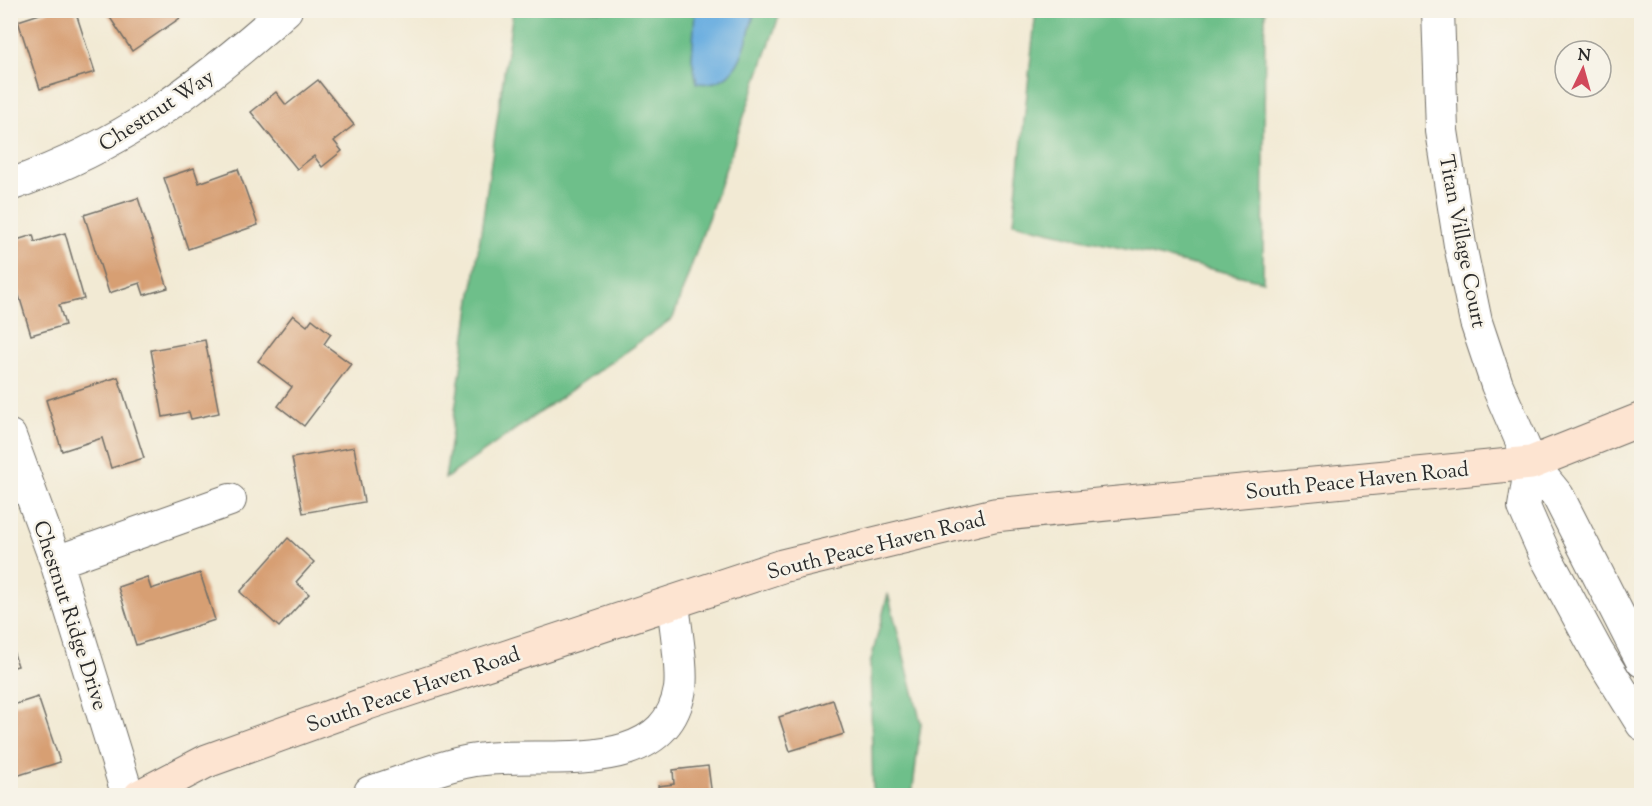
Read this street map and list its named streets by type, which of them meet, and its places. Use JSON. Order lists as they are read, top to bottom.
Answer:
{
  "streets": {
    "main road": ["South Peace Haven Road"],
    "street": ["Chestnut Way", "Titan Village Court", "Chestnut Ridge Drive"]
  },
  "crossings": [
    ["Titan Village Court", "South Peace Haven Road"]
  ],
  "north": "top"
}
